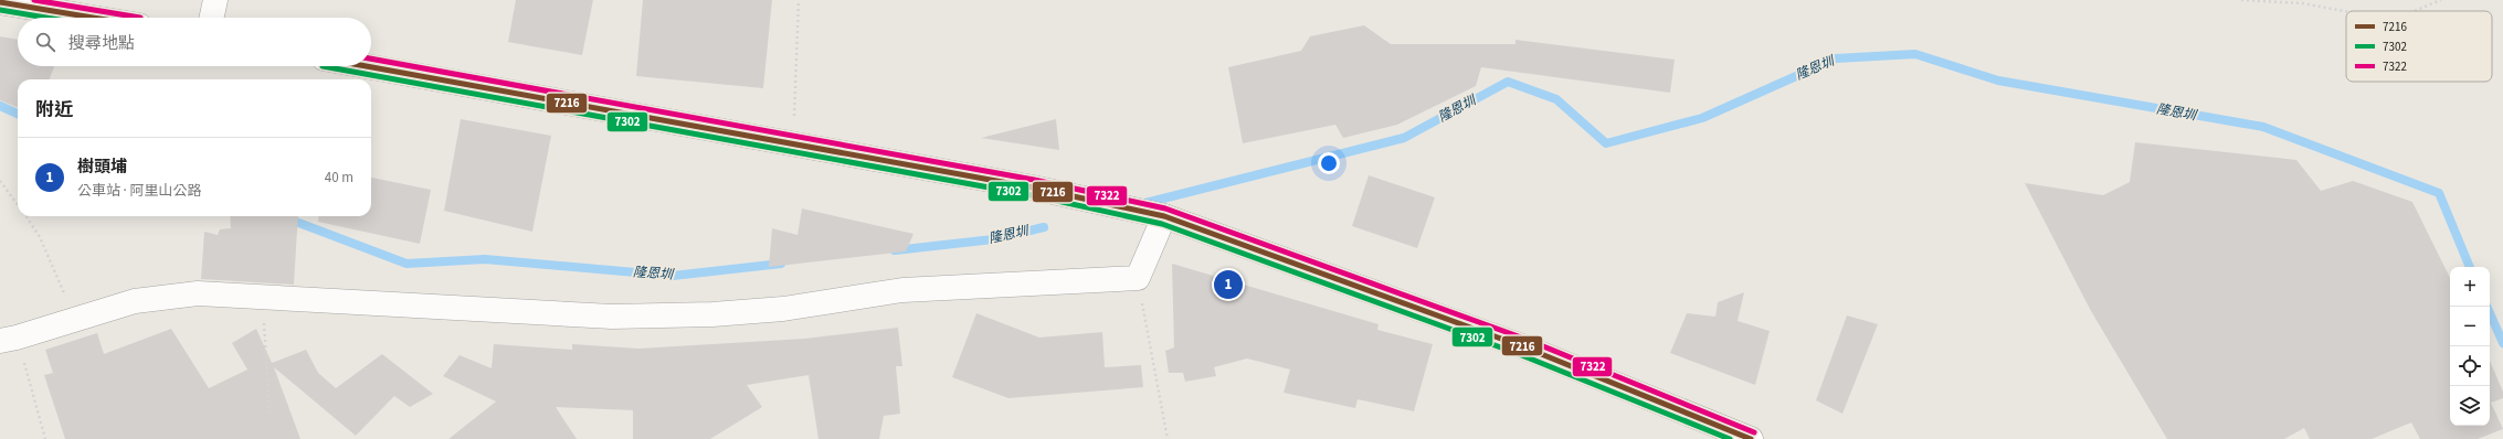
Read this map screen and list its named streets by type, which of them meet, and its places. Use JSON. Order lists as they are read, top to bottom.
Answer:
{
  "water": ["隆恩圳"],
  "lines": ["transit line 7322", "transit line 7216", "transit line 7302"],
  "legend": ["7216", "7302", "7322"],
  "page": {
    "search": "搜尋地點",
    "heading": "附近",
    "list": [
      {
        "mark": "1",
        "name": "樹頭埔",
        "note": "公車站 · 阿里山公路",
        "value": "40 m"
      }
    ],
    "map_buttons": ["+", "−"],
    "pins": "1"
  }
}
